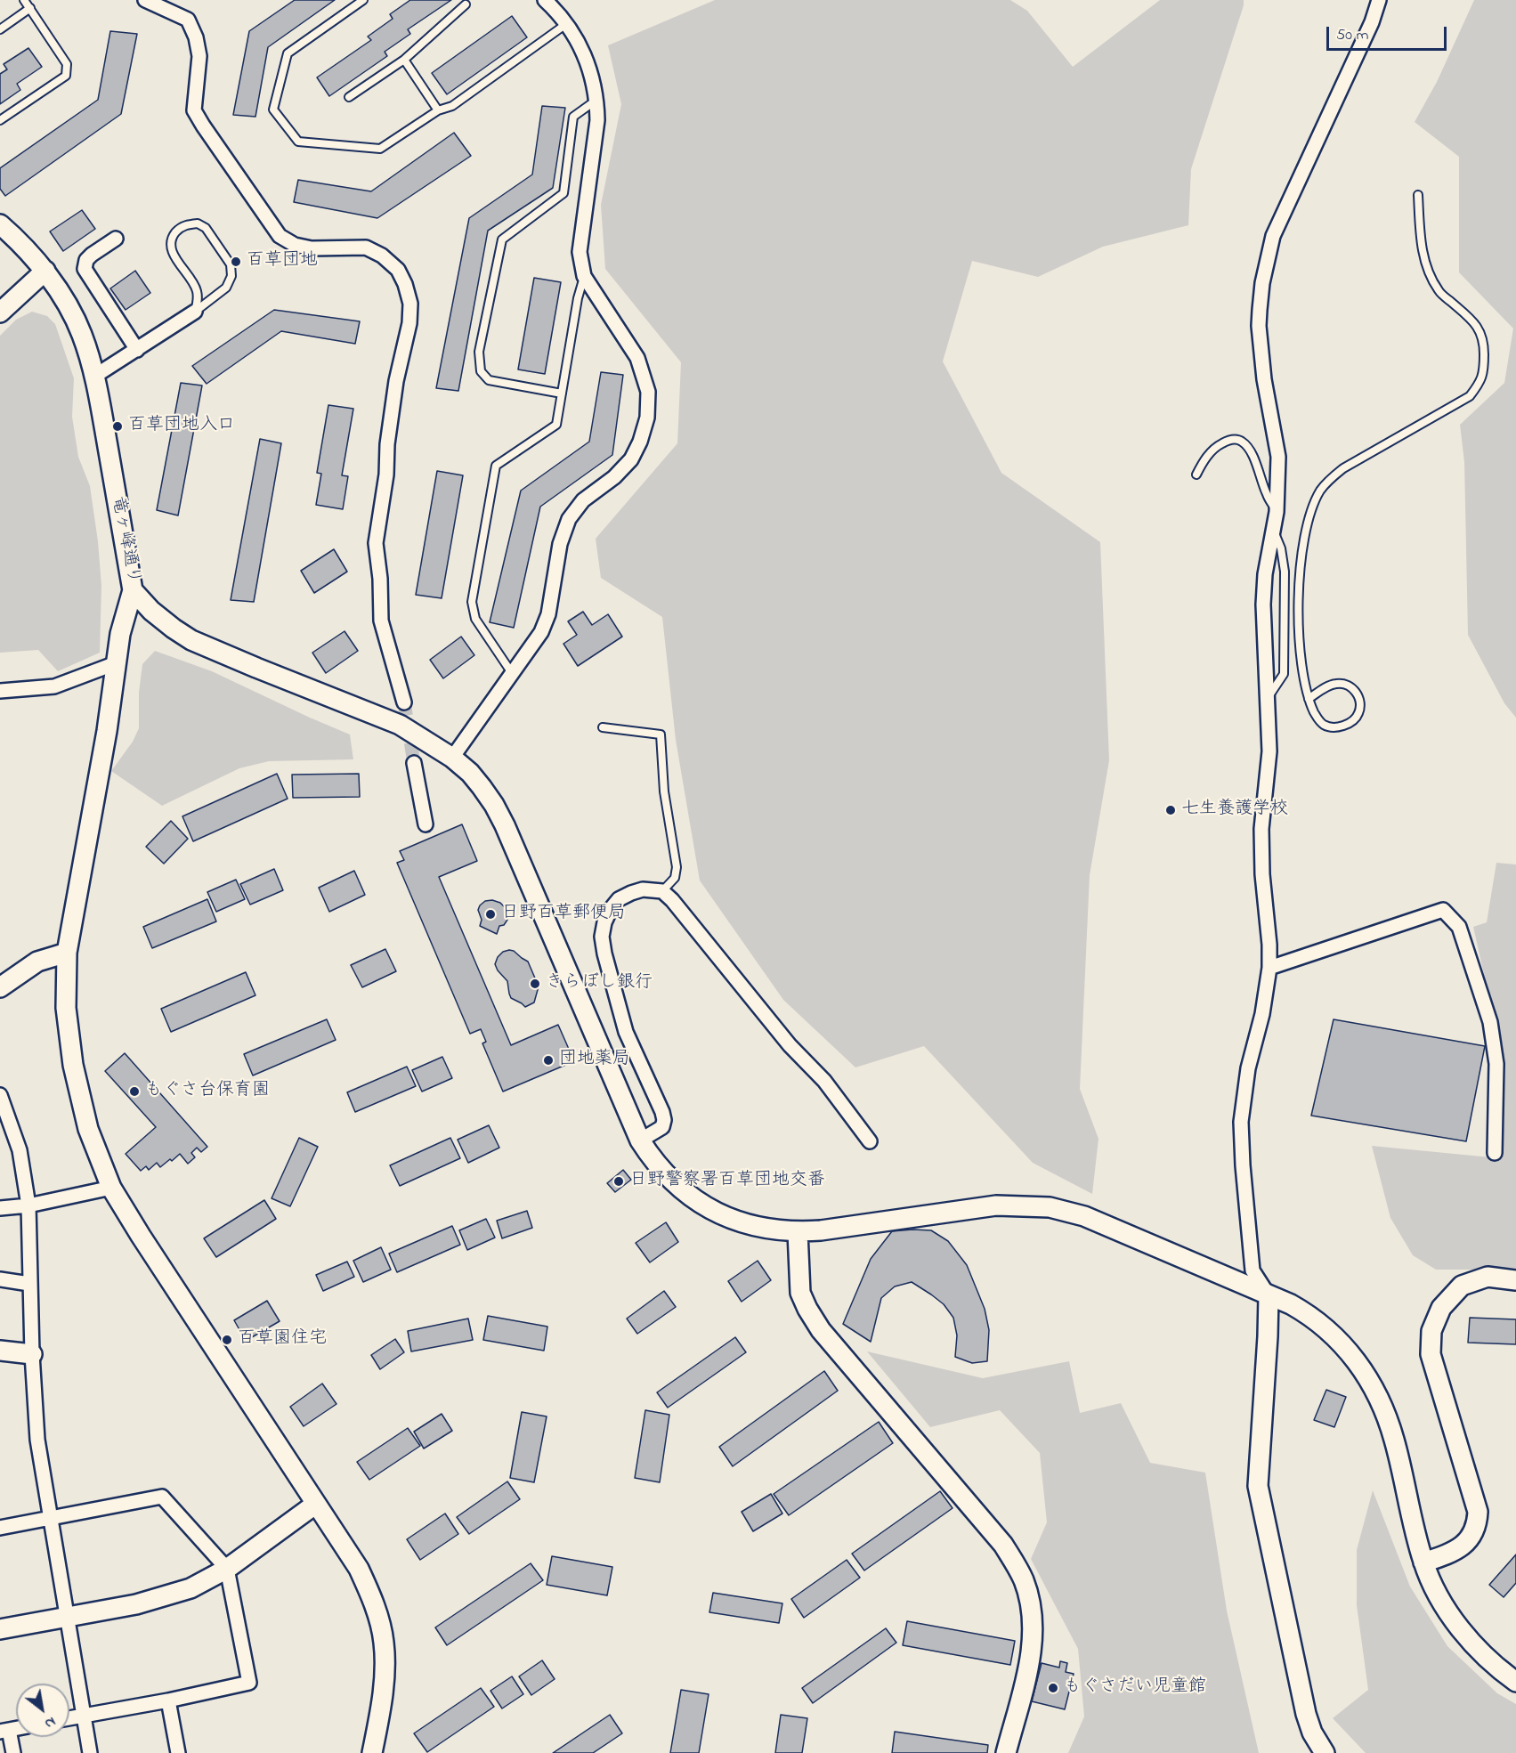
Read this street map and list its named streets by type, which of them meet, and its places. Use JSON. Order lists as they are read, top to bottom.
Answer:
{
  "streets": {
    "street": ["竜ヶ峰通り"]
  },
  "places": [
    "百草団地",
    "百草団地入口",
    "七生養護学校",
    "日野百草郵便局",
    "きらぼし銀行",
    "団地薬局",
    "もぐさ台保育園",
    "日野警察署百草団地交番",
    "百草園住宅",
    "もぐさだい児童館"
  ],
  "scale_bar": "50 m",
  "north": "bottom right"
}
